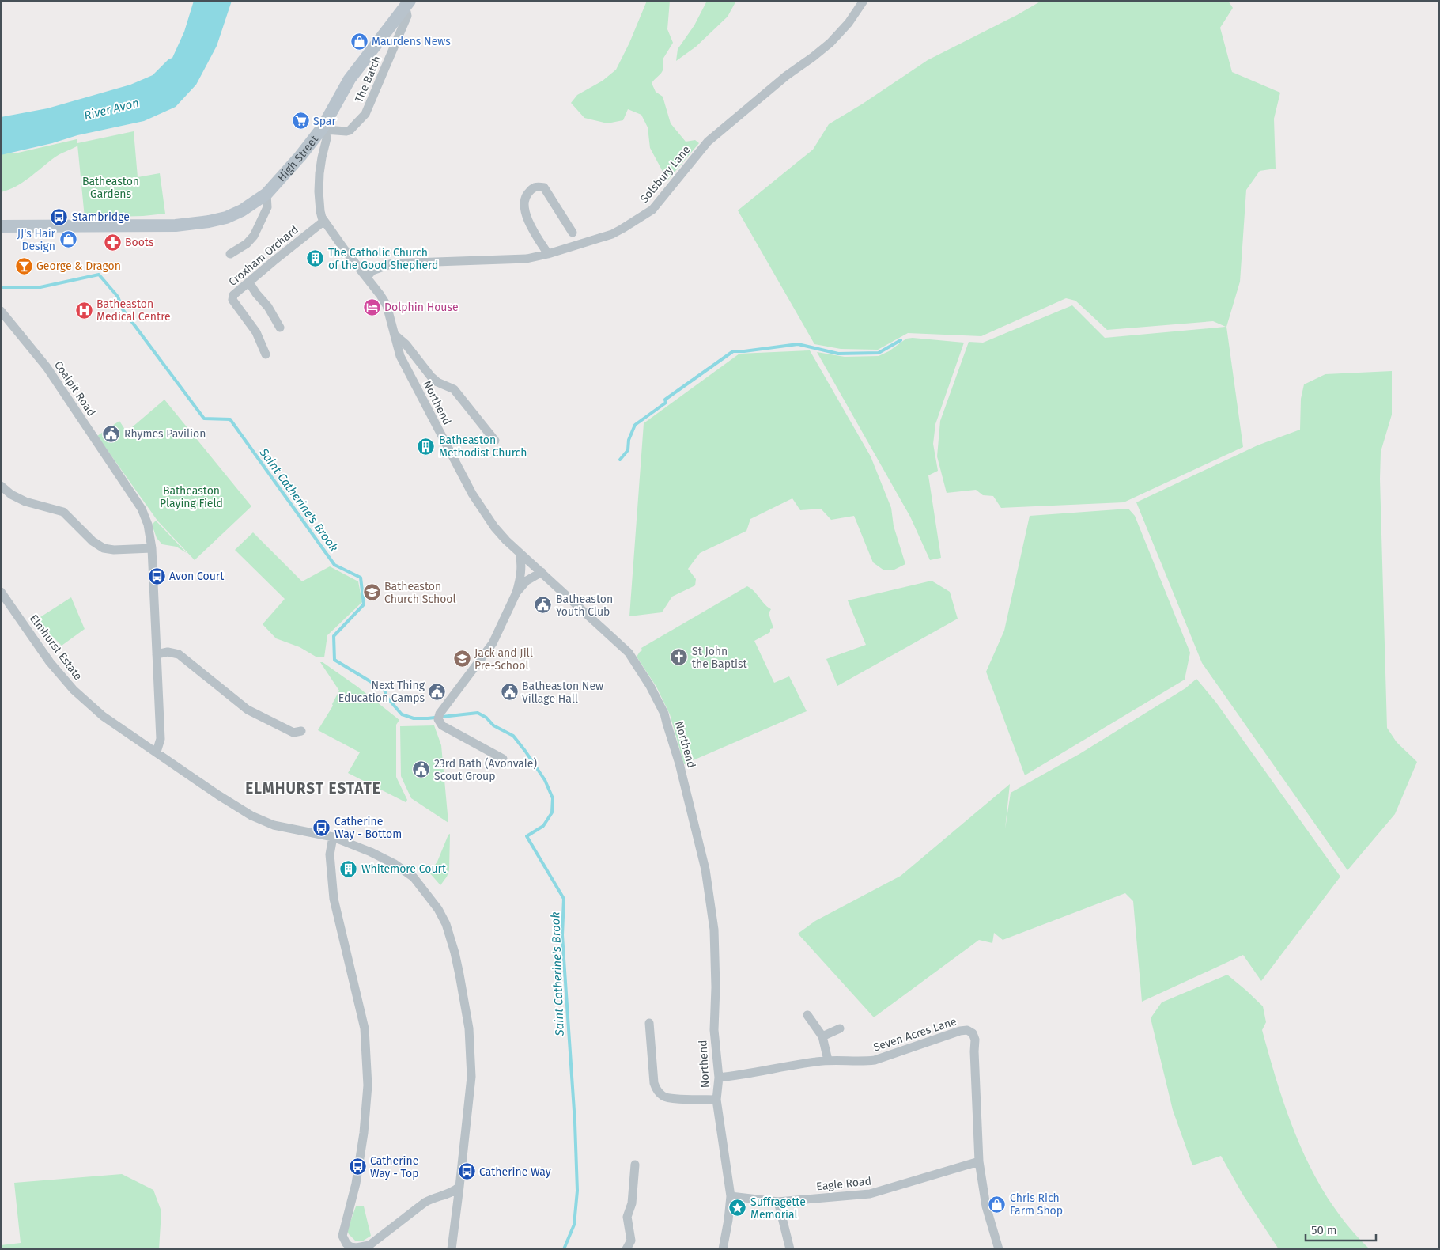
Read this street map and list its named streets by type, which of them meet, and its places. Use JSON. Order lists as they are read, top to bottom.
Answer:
{
  "streets": {
    "street": [
      "The Batch",
      "High Street",
      "Solsbury Lane",
      "Croxham Orchard",
      "Coalpit Road",
      "Northend",
      "Elmhurst Estate",
      "Seven Acres Lane",
      "Eagle Road"
    ]
  },
  "crossings": [
    ["The Batch", "High Street"],
    ["Solsbury Lane", "Northend"],
    ["Croxham Orchard", "Northend"],
    ["Northend", "Seven Acres Lane"],
    ["Northend", "Eagle Road"],
    ["Seven Acres Lane", "Eagle Road"]
  ],
  "districts": ["ELMHURST ESTATE"],
  "water": ["River Avon", "Saint Catherine's Brook"],
  "parks": ["Batheaston Gardens", "Batheaston Playing Field"],
  "places": {
    "shop": ["Maurdens News", "JJ's Hair Design", "Chris Rich Farm Shop"],
    "supermarket": ["Spar"],
    "bus stop": [
      "Stambridge",
      "Avon Court",
      "Catherine Way - Bottom",
      "Catherine Way - Top",
      "Catherine Way"
    ],
    "pharmacy": ["Boots"],
    "building": ["The Catholic Church of the Good Shepherd", "Batheaston Methodist Church", "Whitemore Court"],
    "bar": ["George & Dragon"],
    "hotel": ["Dolphin House"],
    "hospital": ["Batheaston Medical Centre"],
    "public building": [
      "Rhymes Pavilion",
      "Batheaston Youth Club",
      "Next Thing Education Camps",
      "Batheaston New Village Hall",
      "23rd Bath (Avonvale) Scout Group"
    ],
    "school or university": ["Batheaston Church School", "Jack and Jill Pre-School"],
    "church": ["St John the Baptist"],
    "place": ["Suffragette Memorial"]
  },
  "scale_bar": "50 m"
}
